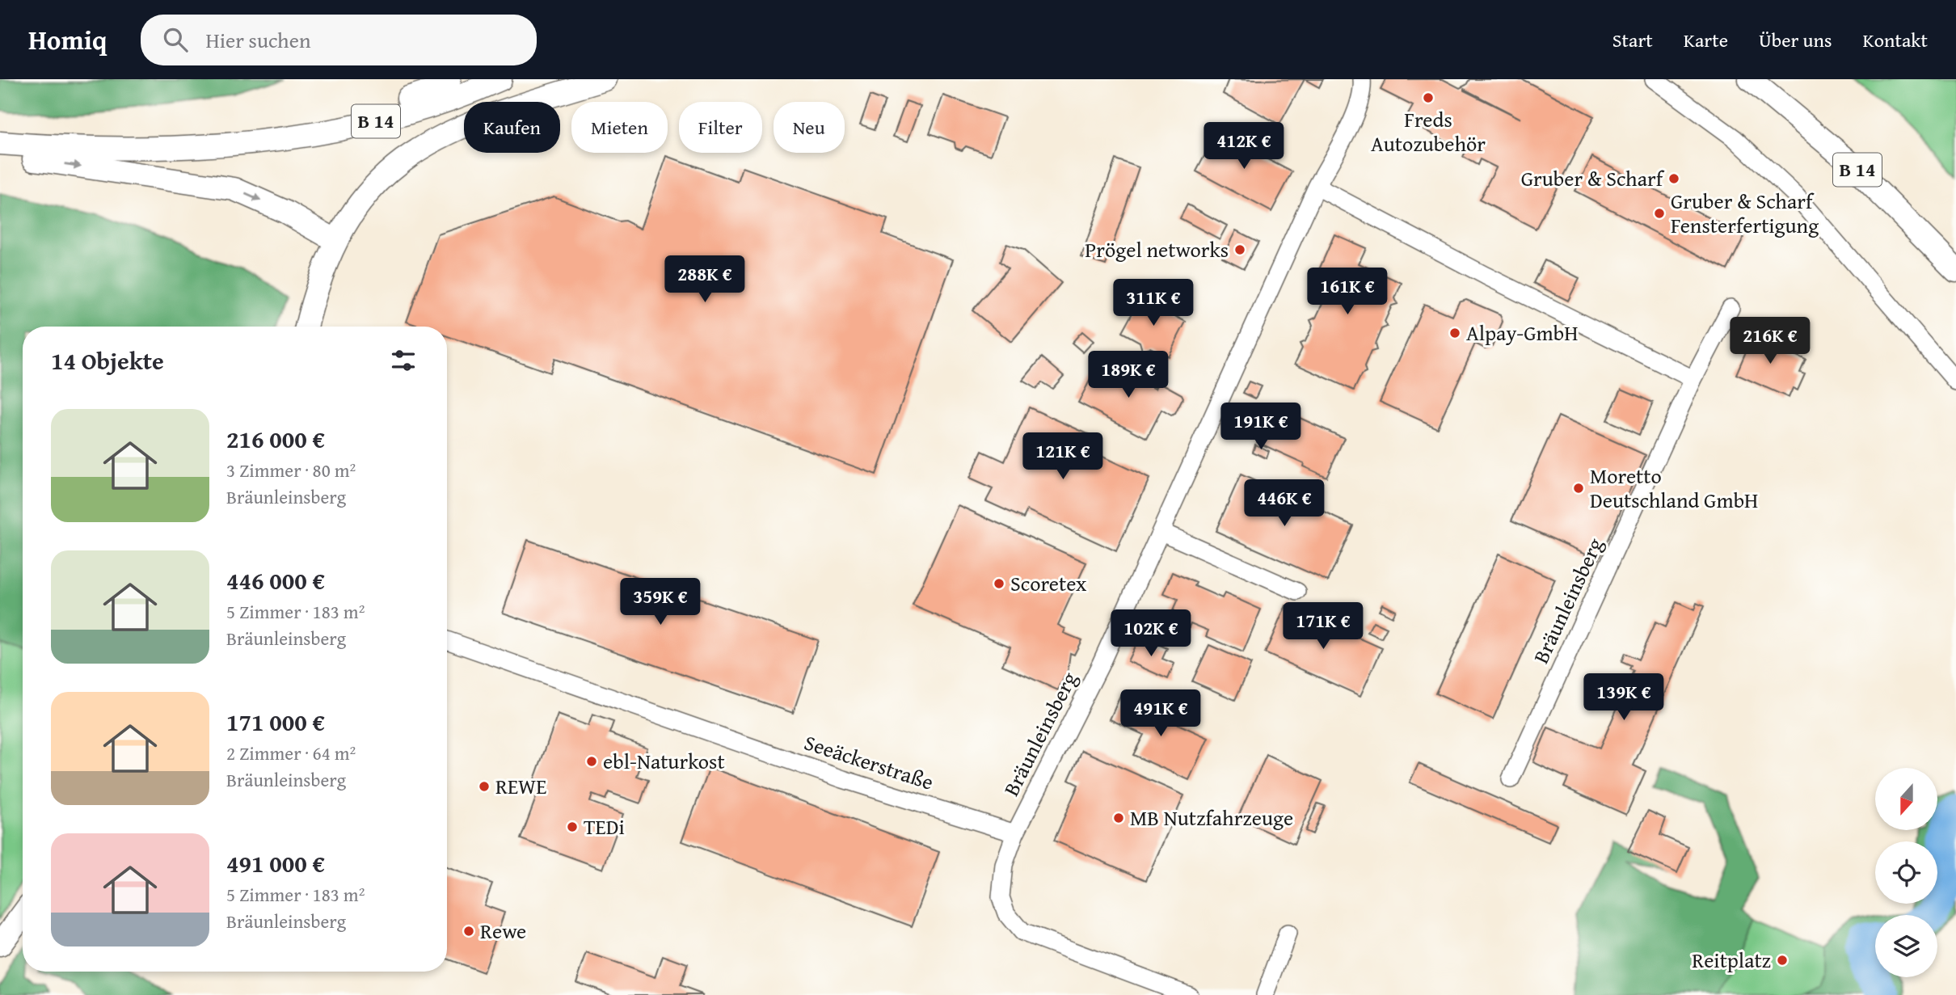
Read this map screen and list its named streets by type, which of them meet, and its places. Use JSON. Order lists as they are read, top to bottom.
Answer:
{
  "streets": {
    "main road": ["B 14"],
    "street": ["Bräunleinsberg", "Seeäckerstraße"]
  },
  "crossings": [
    ["Bräunleinsberg", "Seeäckerstraße"]
  ],
  "places": [
    "Freds Autozubehör",
    "Gruber & Scharf",
    "Gruber & Scharf Fensterfertigung",
    "Prögel networks",
    "Alpay-GmbH",
    "Moretto Deutschland GmbH",
    "Scoretex",
    "ebl-Naturkost",
    "REWE",
    "MB Nutzfahrzeuge",
    "TEDi",
    "Rewe",
    "Reitplatz"
  ],
  "north": "bottom",
  "page": {
    "header": "Homiq",
    "search": "Hier suchen",
    "nav": [
      "Start",
      "Karte",
      "Über uns",
      "Kontakt"
    ],
    "chip": [
      "Kaufen",
      "Mieten",
      "Filter",
      "Neu"
    ],
    "price": [
      "412K €",
      "288K €",
      "161K €",
      "311K €",
      "216K €",
      "189K €",
      "191K €",
      "121K €",
      "446K €",
      "359K €",
      "171K €",
      "102K €",
      "139K €",
      "491K €"
    ],
    "heading": "14 Objekte",
    "list": [
      {
        "name": "216 000 €",
        "note": "3 Zimmer · 80 m² · Bräunleinsberg"
      },
      {
        "name": "446 000 €",
        "note": "5 Zimmer · 183 m² · Bräunleinsberg"
      },
      {
        "name": "171 000 €",
        "note": "2 Zimmer · 64 m² · Bräunleinsberg"
      },
      {
        "name": "491 000 €",
        "note": "5 Zimmer · 183 m² · Bräunleinsberg"
      }
    ]
  }
}
